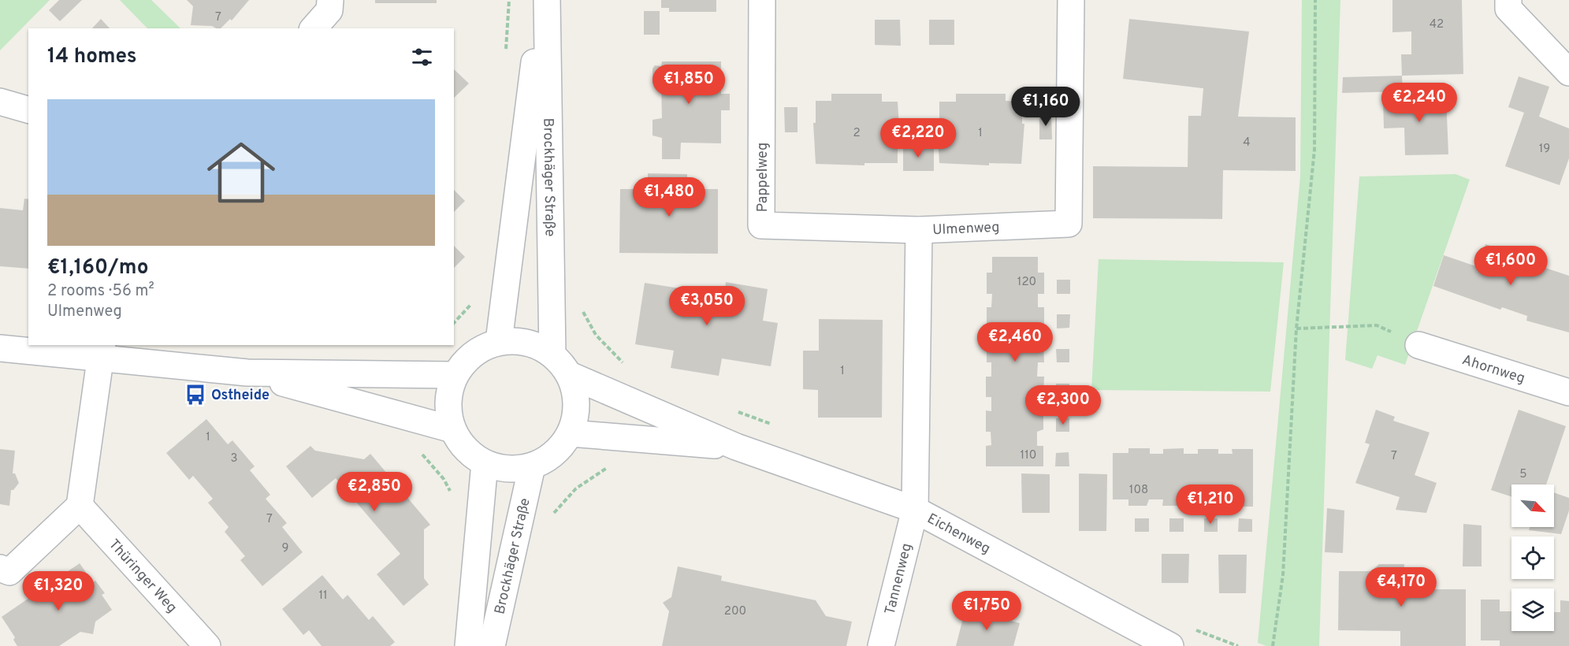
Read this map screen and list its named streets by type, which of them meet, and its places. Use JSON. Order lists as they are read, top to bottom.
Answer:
{
  "streets": {
    "street": [
      "Brockhäger Straße",
      "Pappelweg",
      "Ulmenweg",
      "Ahornweg",
      "Eichenweg",
      "Thüringer Weg",
      "Tannenweg"
    ]
  },
  "crossings": [
    ["Brockhäger Straße", "Eichenweg"],
    ["Pappelweg", "Ulmenweg"],
    ["Ulmenweg", "Eichenweg"],
    ["Ulmenweg", "Tannenweg"],
    ["Eichenweg", "Tannenweg"]
  ],
  "places": {
    "bus stop": ["Ostheide"]
  },
  "house_numbers": [
    "7",
    "42",
    "2",
    "1",
    "4",
    "19",
    "120",
    "1",
    "1",
    "110",
    "7",
    "3",
    "5",
    "108",
    "7",
    "9",
    "11",
    "200"
  ],
  "north": "bottom right",
  "page": {
    "heading": "14 homes",
    "price": [
      "€1,850",
      "€2,240",
      "€1,160",
      "€2,220",
      "€1,480",
      "€1,600",
      "€3,050",
      "€2,460",
      "€2,300",
      "€2,850",
      "€1,210",
      "€4,170",
      "€1,320",
      "€1,750"
    ],
    "list": [
      {
        "name": "€1,160/mo",
        "note": "2 rooms · 56 m² · Ulmenweg"
      }
    ]
  }
}
